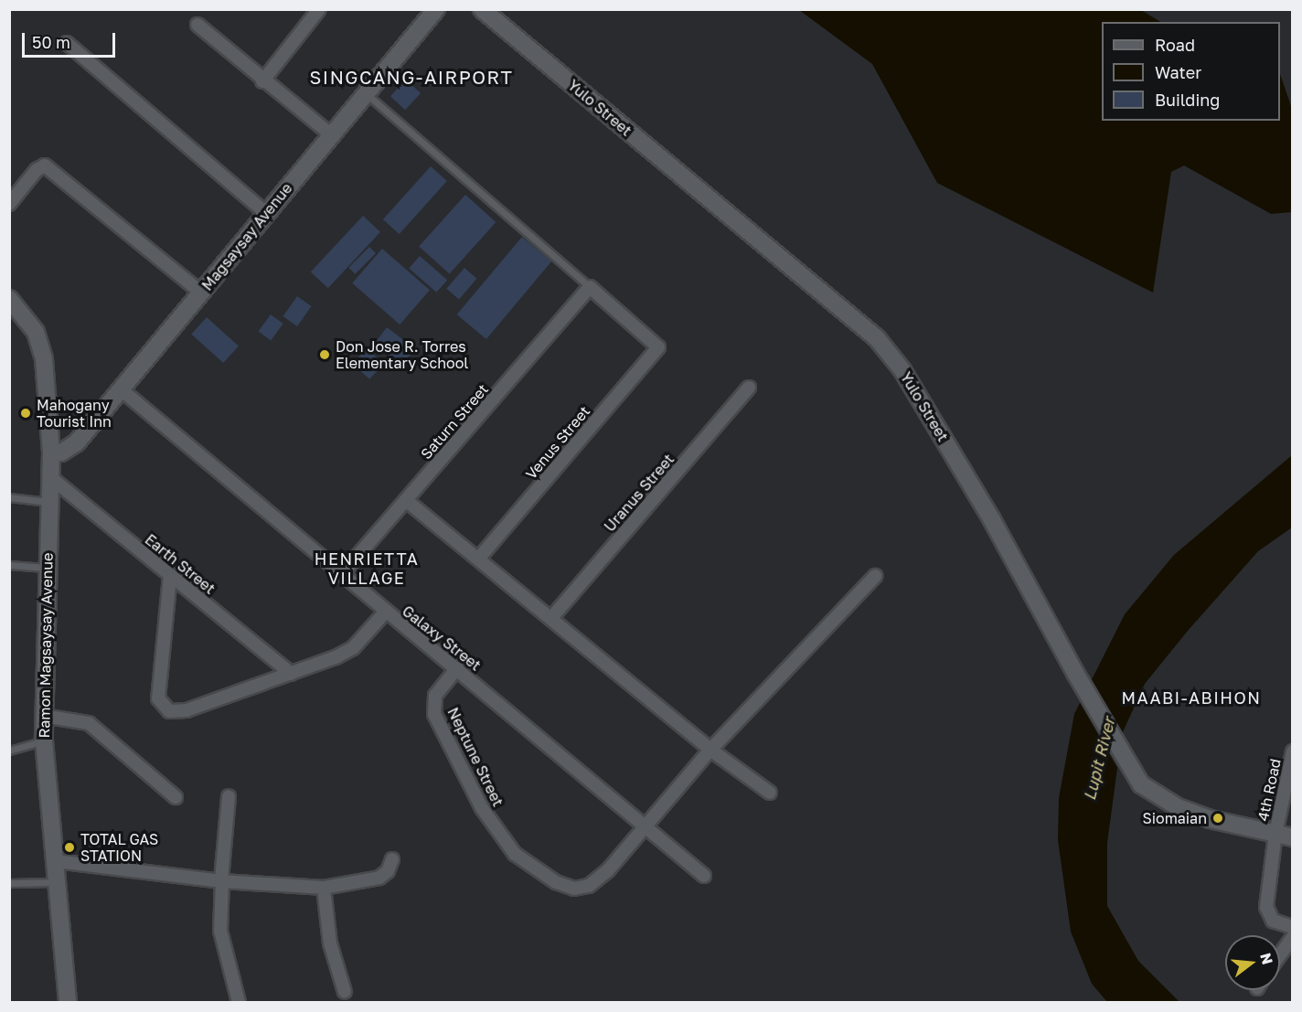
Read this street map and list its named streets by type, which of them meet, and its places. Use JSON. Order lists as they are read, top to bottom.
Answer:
{
  "streets": {
    "street": [
      "Yulo Street",
      "Magsaysay Avenue",
      "Saturn Street",
      "Venus Street",
      "Uranus Street",
      "Earth Street",
      "Galaxy Street",
      "Ramon Magsaysay Avenue",
      "Neptune Street",
      "4th Road"
    ]
  },
  "crossings": [
    ["Yulo Street", "4th Road"],
    ["Magsaysay Avenue", "Galaxy Street"],
    ["Magsaysay Avenue", "Ramon Magsaysay Avenue"],
    ["Saturn Street", "Venus Street"],
    ["Saturn Street", "Galaxy Street"],
    ["Earth Street", "Ramon Magsaysay Avenue"],
    ["Galaxy Street", "Neptune Street"]
  ],
  "districts": ["SINGCANG-AIRPORT", "HENRIETTA VILLAGE", "MAABI-ABIHON"],
  "water": ["Lupit River"],
  "places": [
    "Don Jose R. Torres Elementary School",
    "Mahogany Tourist Inn",
    "Siomaian",
    "TOTAL GAS STATION"
  ],
  "legend": ["Road", "Water", "Building"],
  "scale_bar": "50 m",
  "north": "right"
}
